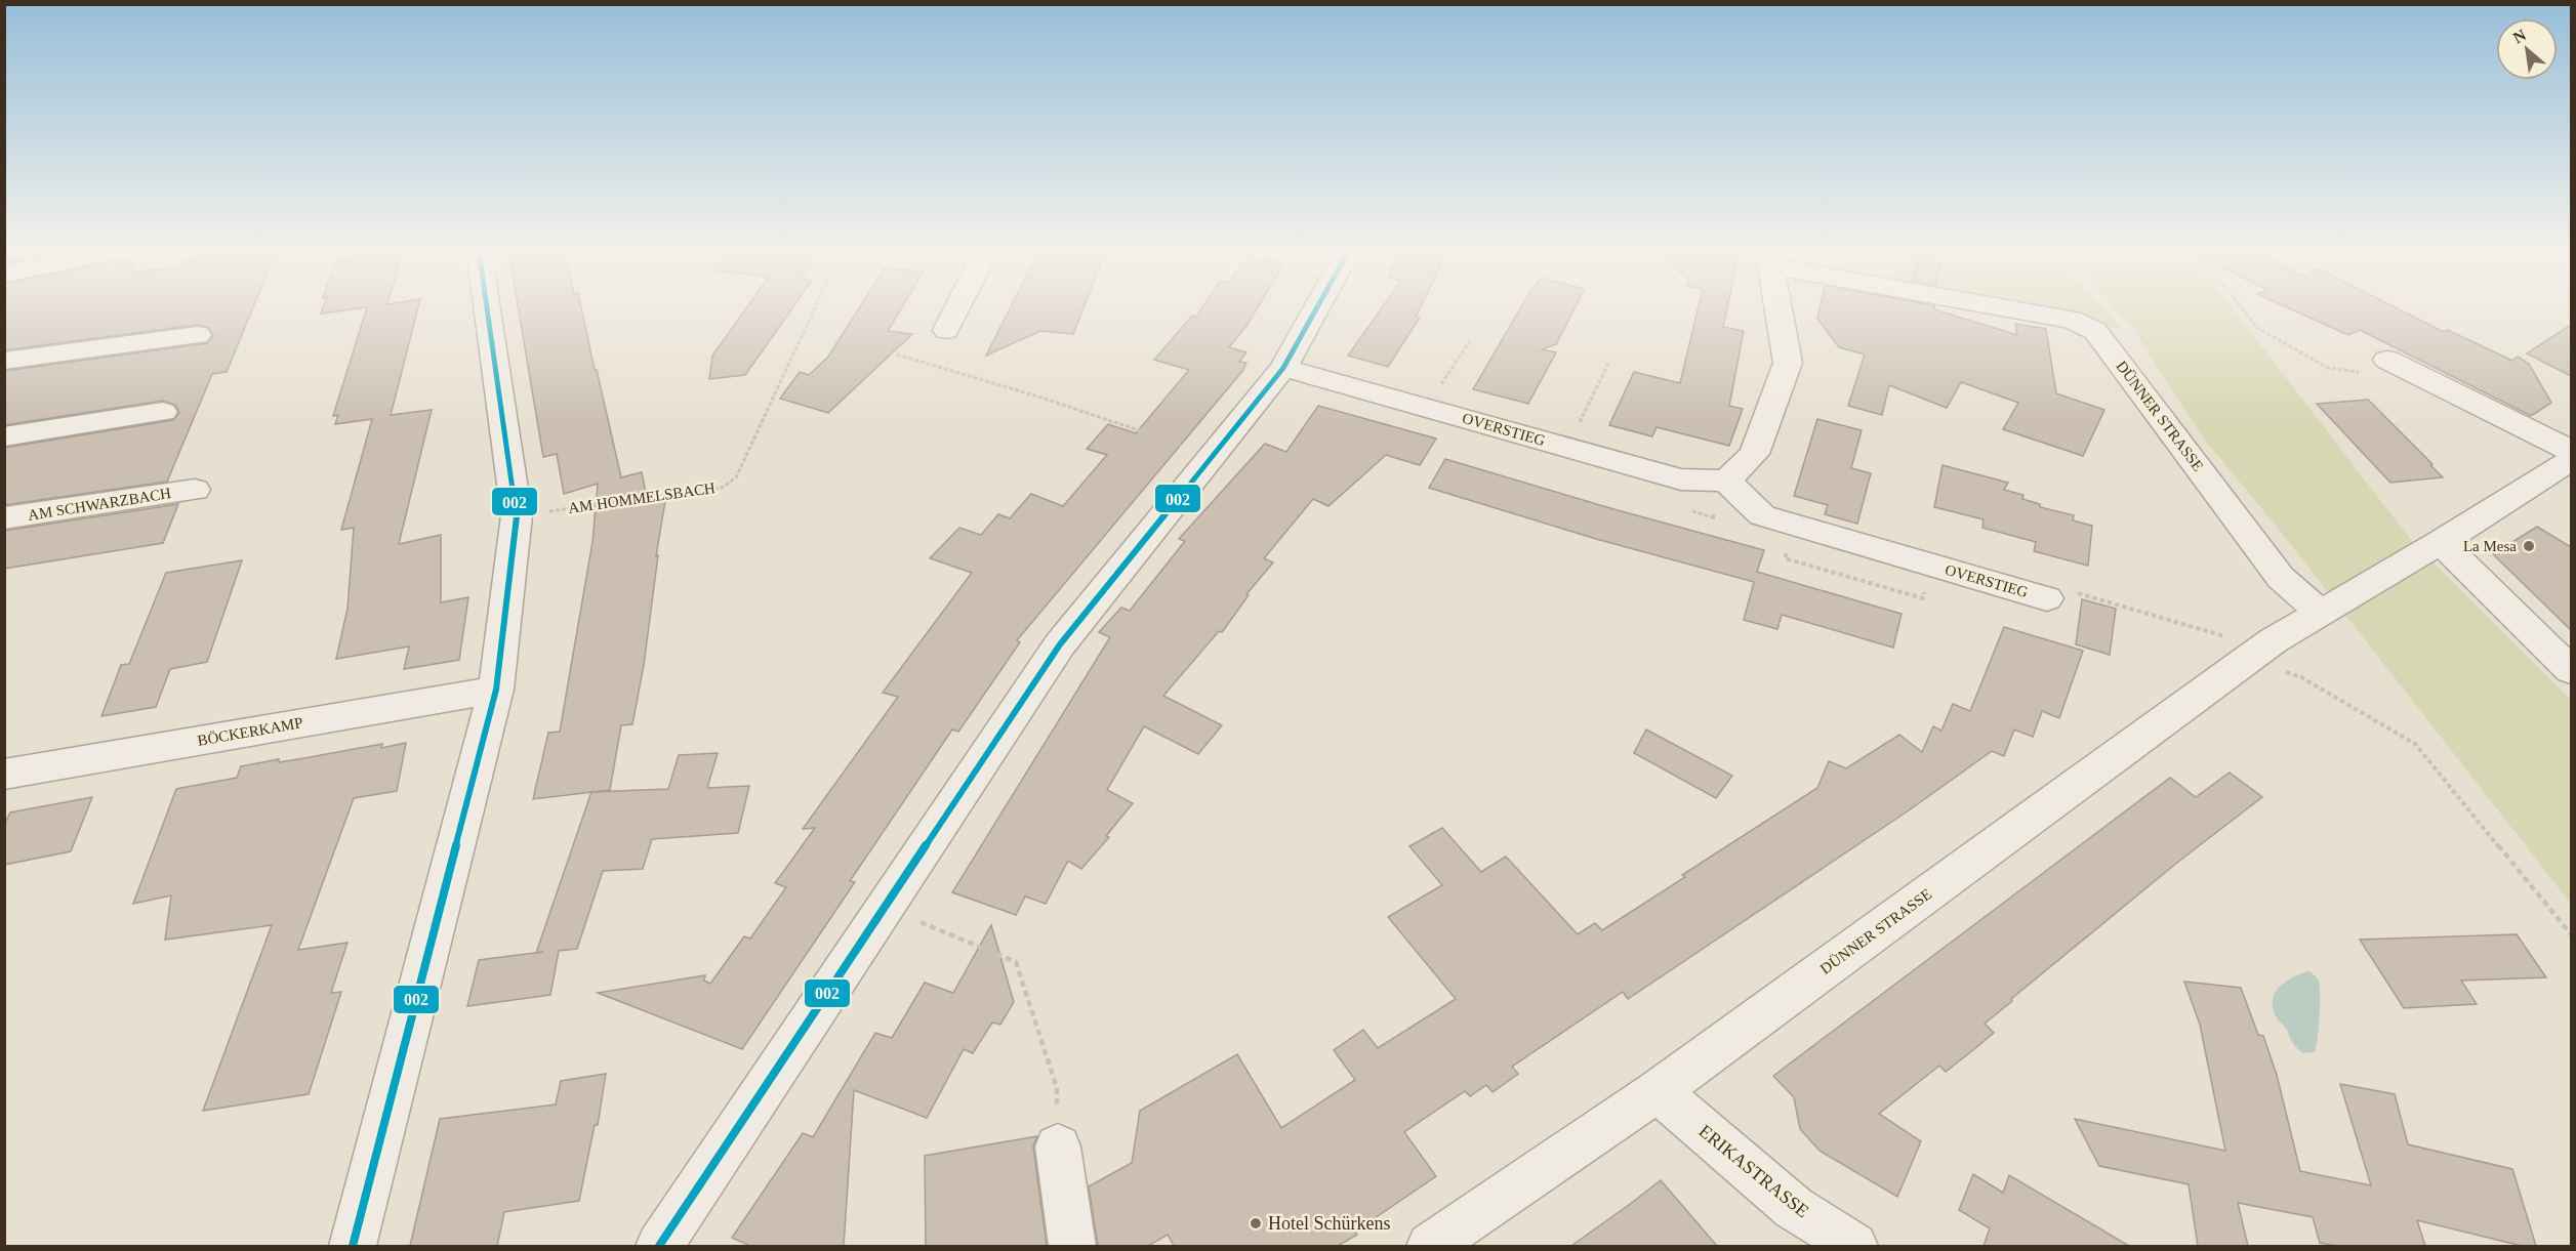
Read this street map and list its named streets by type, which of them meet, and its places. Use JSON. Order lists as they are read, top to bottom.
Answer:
{
  "streets": {
    "street": [
      "DÜNNER STRASSE",
      "OVERSTIEG",
      "AM SCHWARZBACH",
      "BÖCKERKAMP",
      "ERIKASTRASSE"
    ],
    "path": ["AM HOMMELSBACH"]
  },
  "crossings": [
    ["DÜNNER STRASSE", "ERIKASTRASSE"]
  ],
  "places": ["La Mesa", "Hotel Schürkens"],
  "lines": ["transit line 002"],
  "north": "top left"
}
